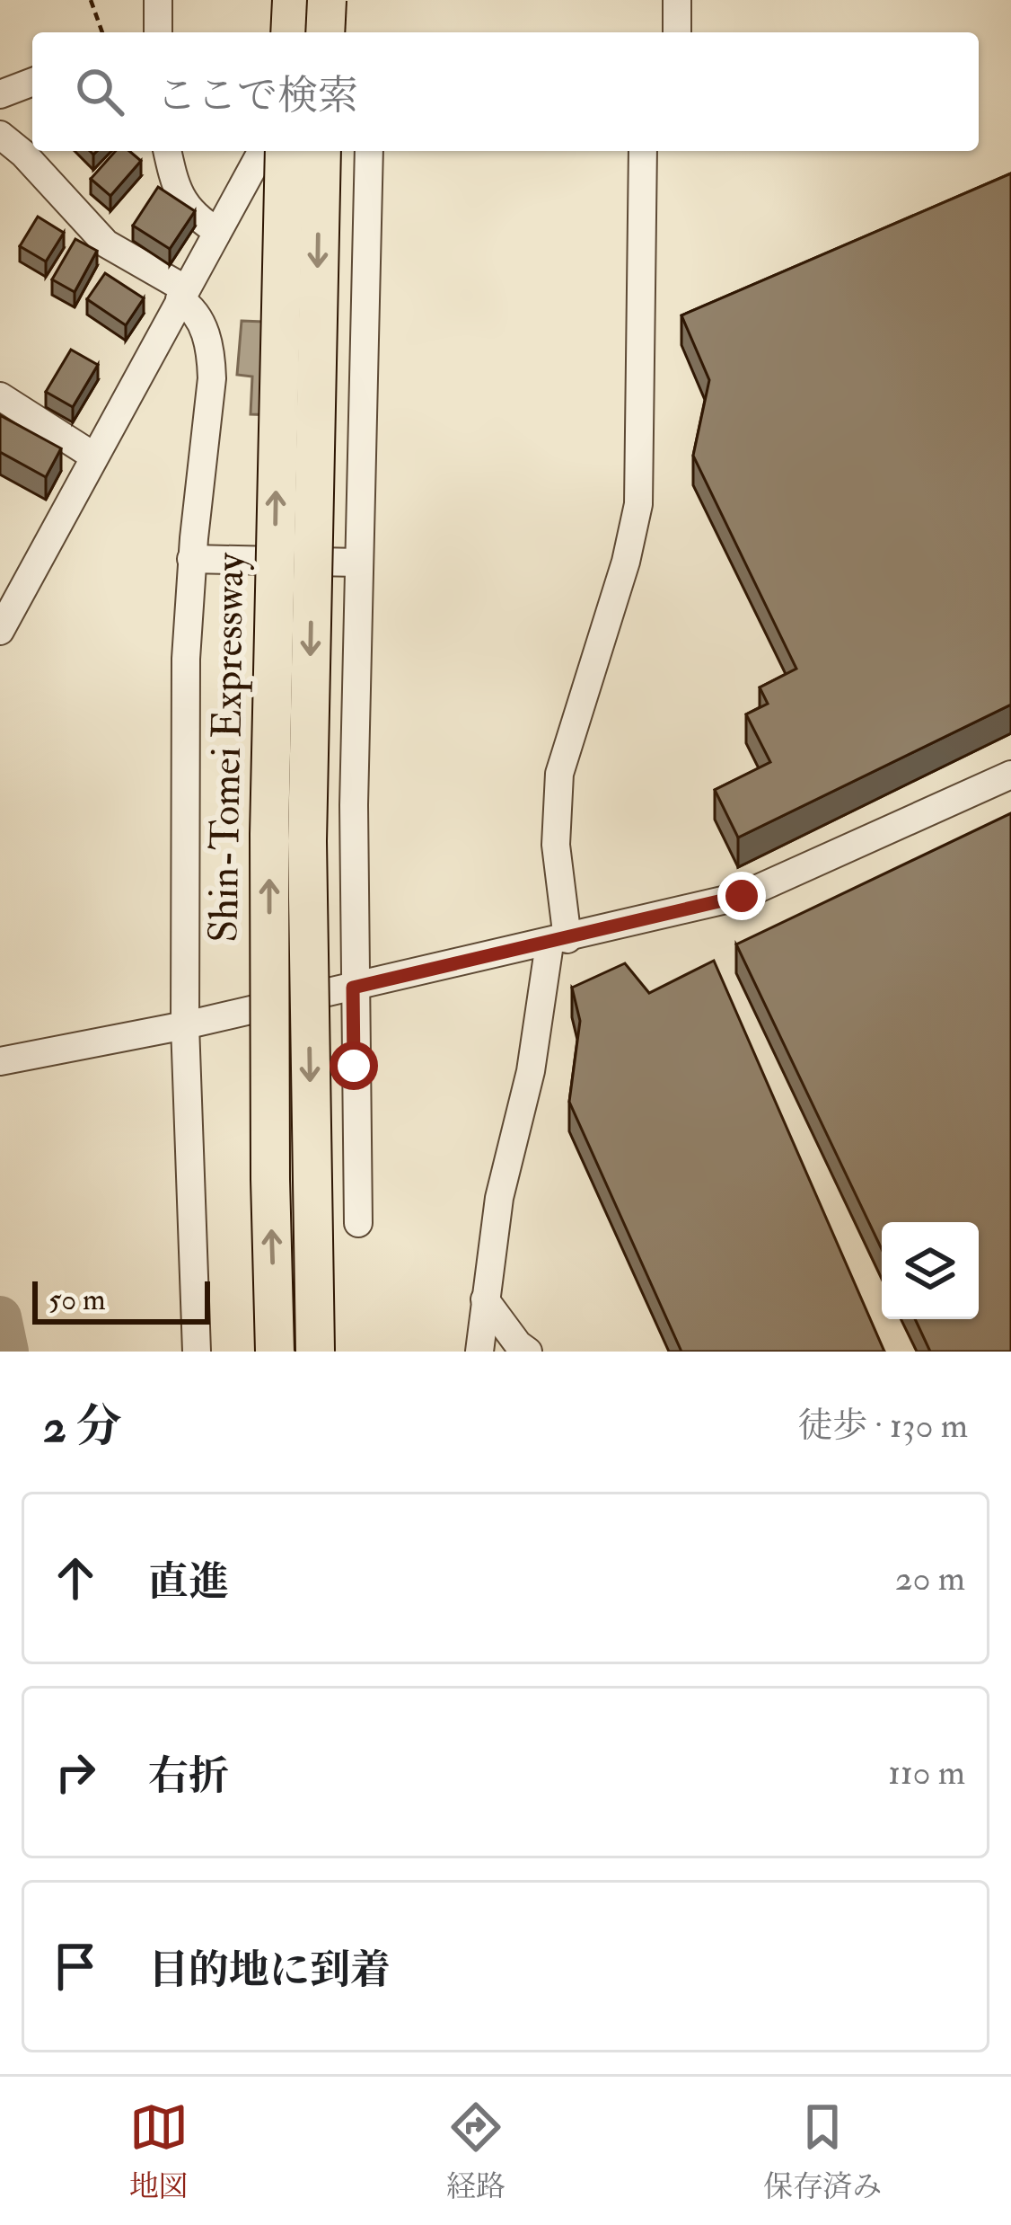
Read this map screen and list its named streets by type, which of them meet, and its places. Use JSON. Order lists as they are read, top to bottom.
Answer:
{
  "streets": {
    "highway": ["Shin-Tomei Expressway"]
  },
  "scale_bar": "50 m",
  "page": {
    "search": "ここで検索",
    "scale": "50 m",
    "heading": ["2 分", "徒歩 · 130 m"],
    "list": [
      ["直進", "20 m"],
      ["右折", "110 m"],
      "目的地に到着"
    ],
    "nav": ["地図", "経路", "保存済み"]
  }
}
